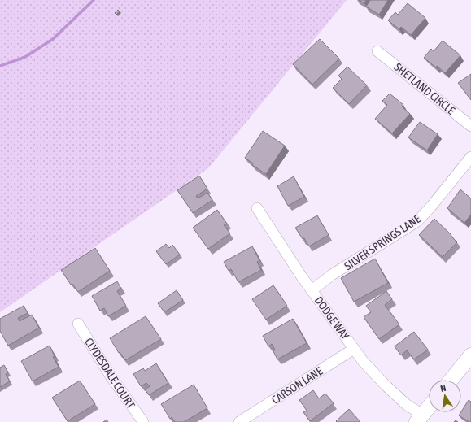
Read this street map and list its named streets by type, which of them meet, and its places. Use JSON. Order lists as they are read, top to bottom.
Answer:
{
  "streets": {
    "street": [
      "SHETLAND CIRCLE",
      "SILVER SPRINGS LANE",
      "DODGE WAY",
      "CLYDESDALE COURT",
      "CARSON LANE"
    ]
  },
  "crossings": [
    ["SILVER SPRINGS LANE", "DODGE WAY"],
    ["DODGE WAY", "CARSON LANE"]
  ],
  "north": "top"
}
